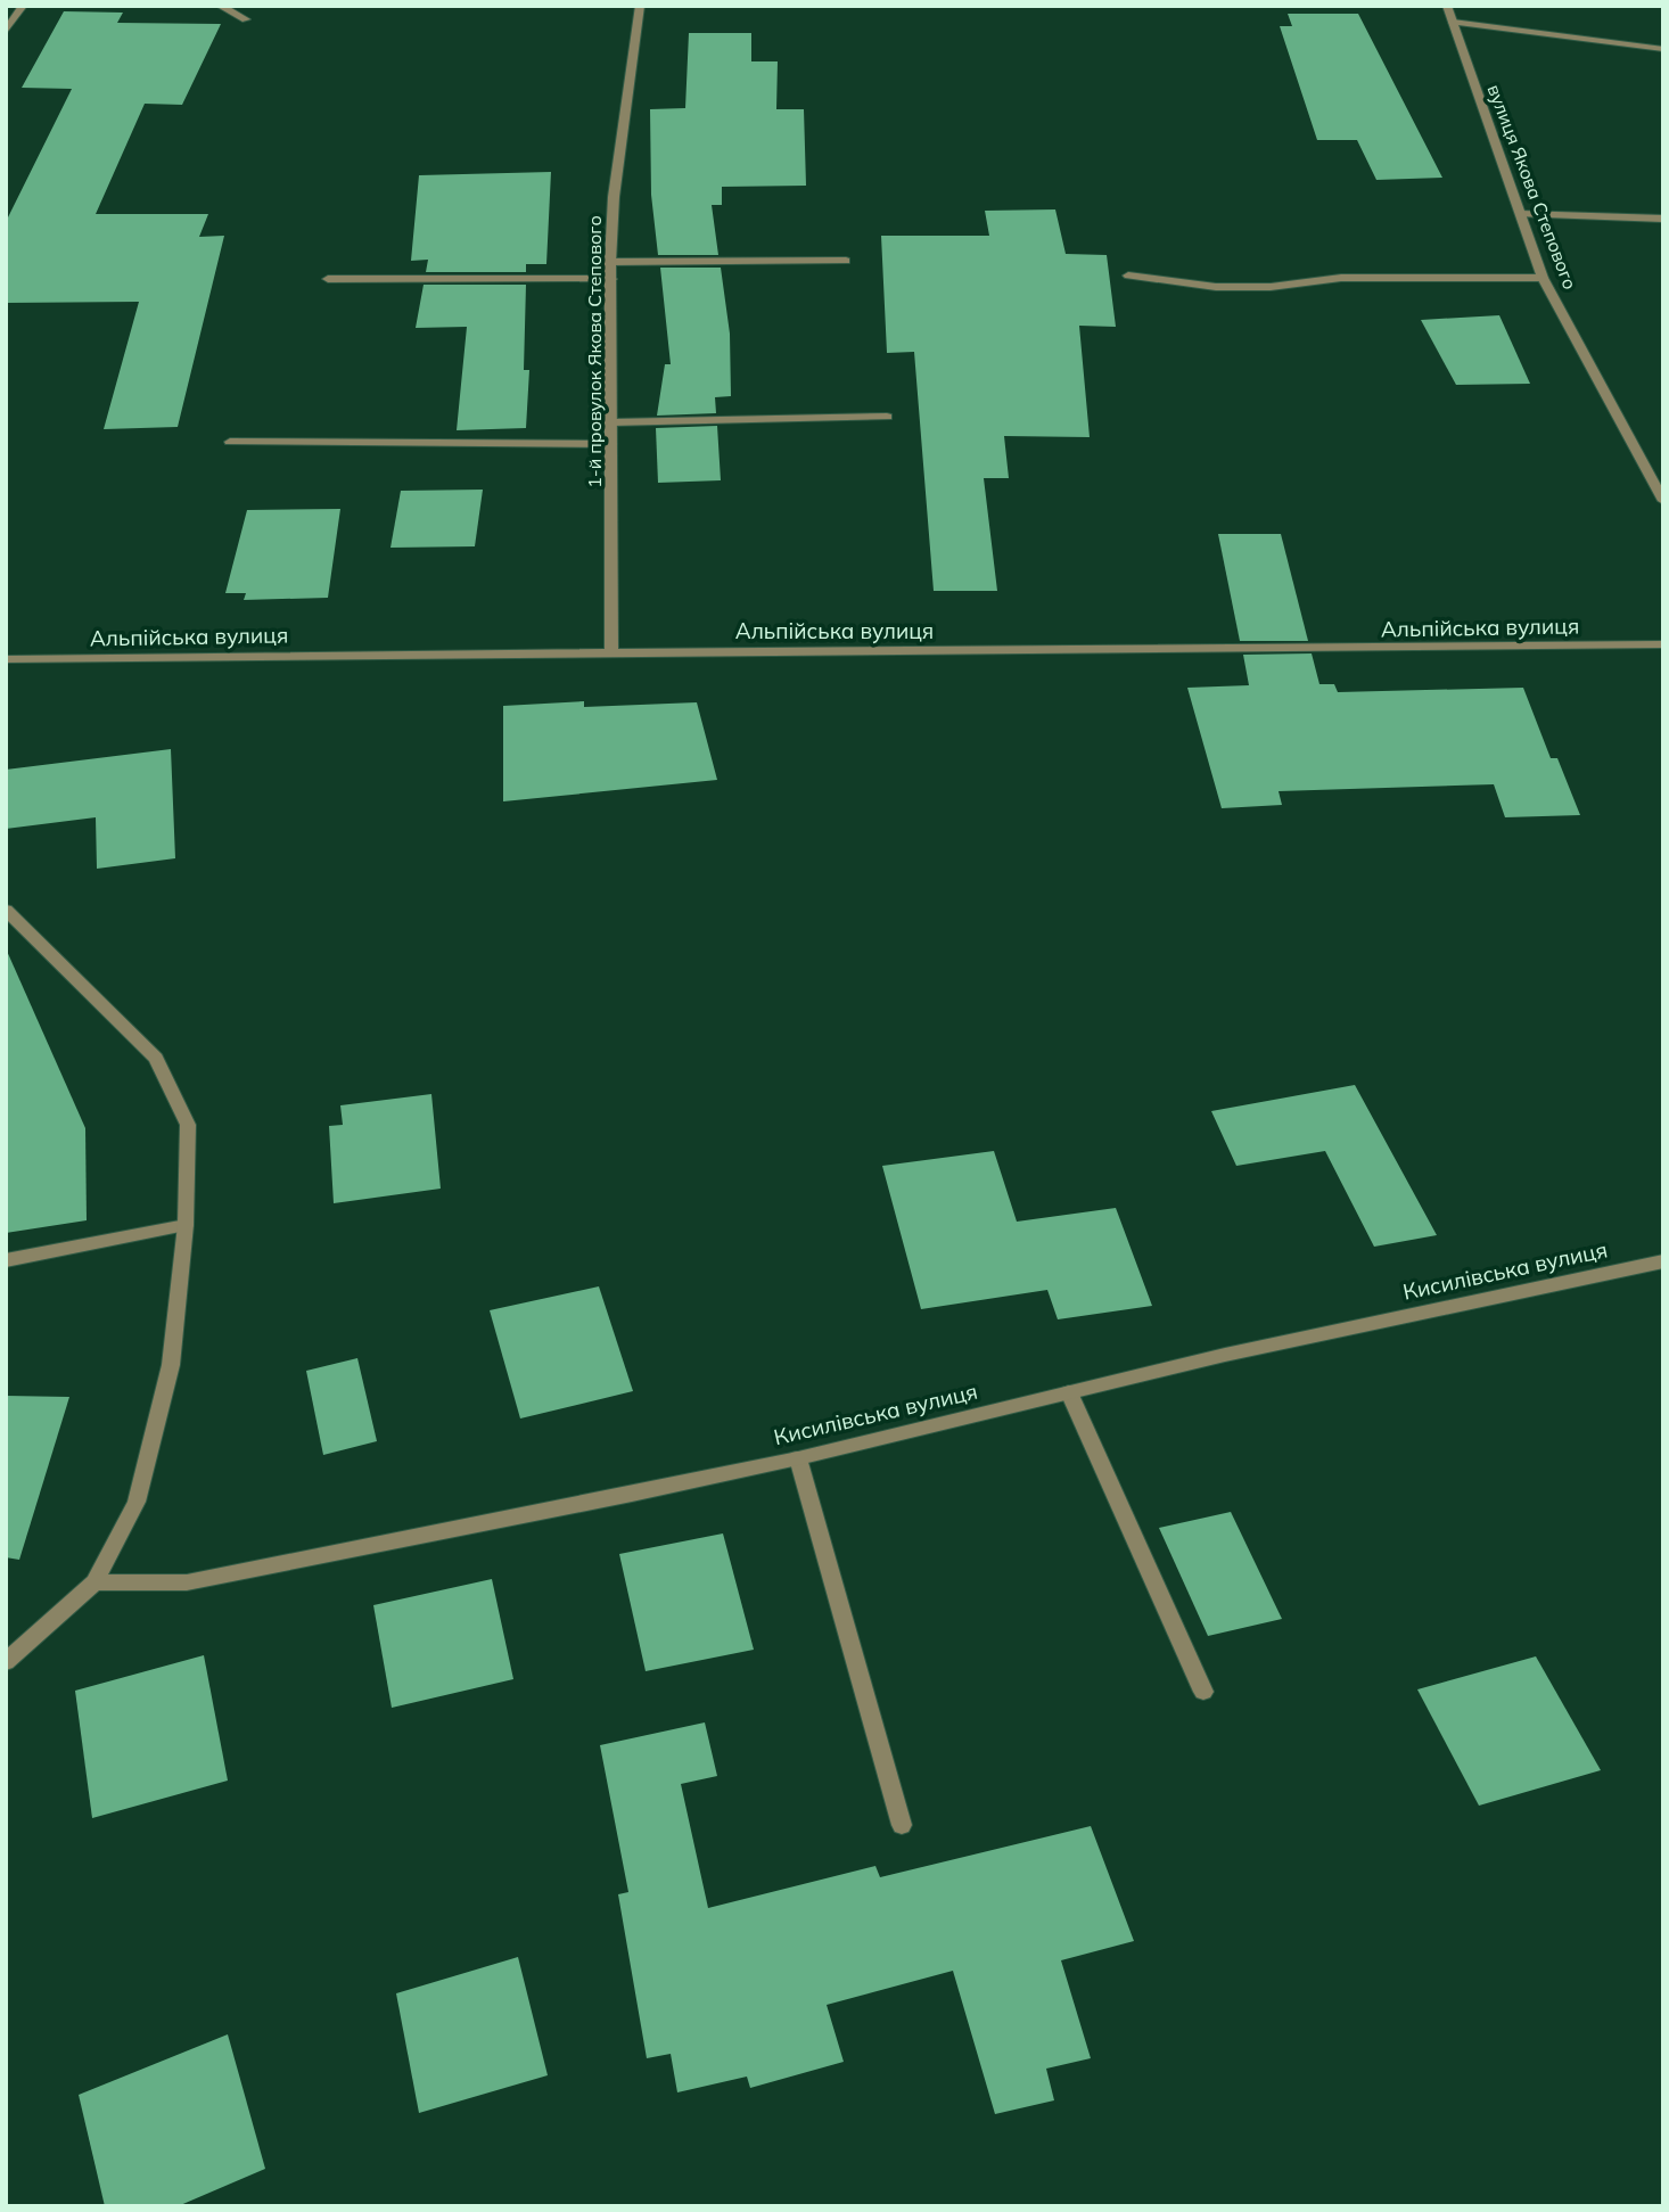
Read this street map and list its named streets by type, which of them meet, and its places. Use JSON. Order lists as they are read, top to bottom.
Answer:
{
  "streets": {
    "street": [
      "вулиця Якова Степового",
      "1-й провулок Якова Степового",
      "Альпійська вулиця",
      "Кисилівська вулиця"
    ]
  },
  "crossings": [
    ["1-й провулок Якова Степового", "Альпійська вулиця"]
  ]
}
